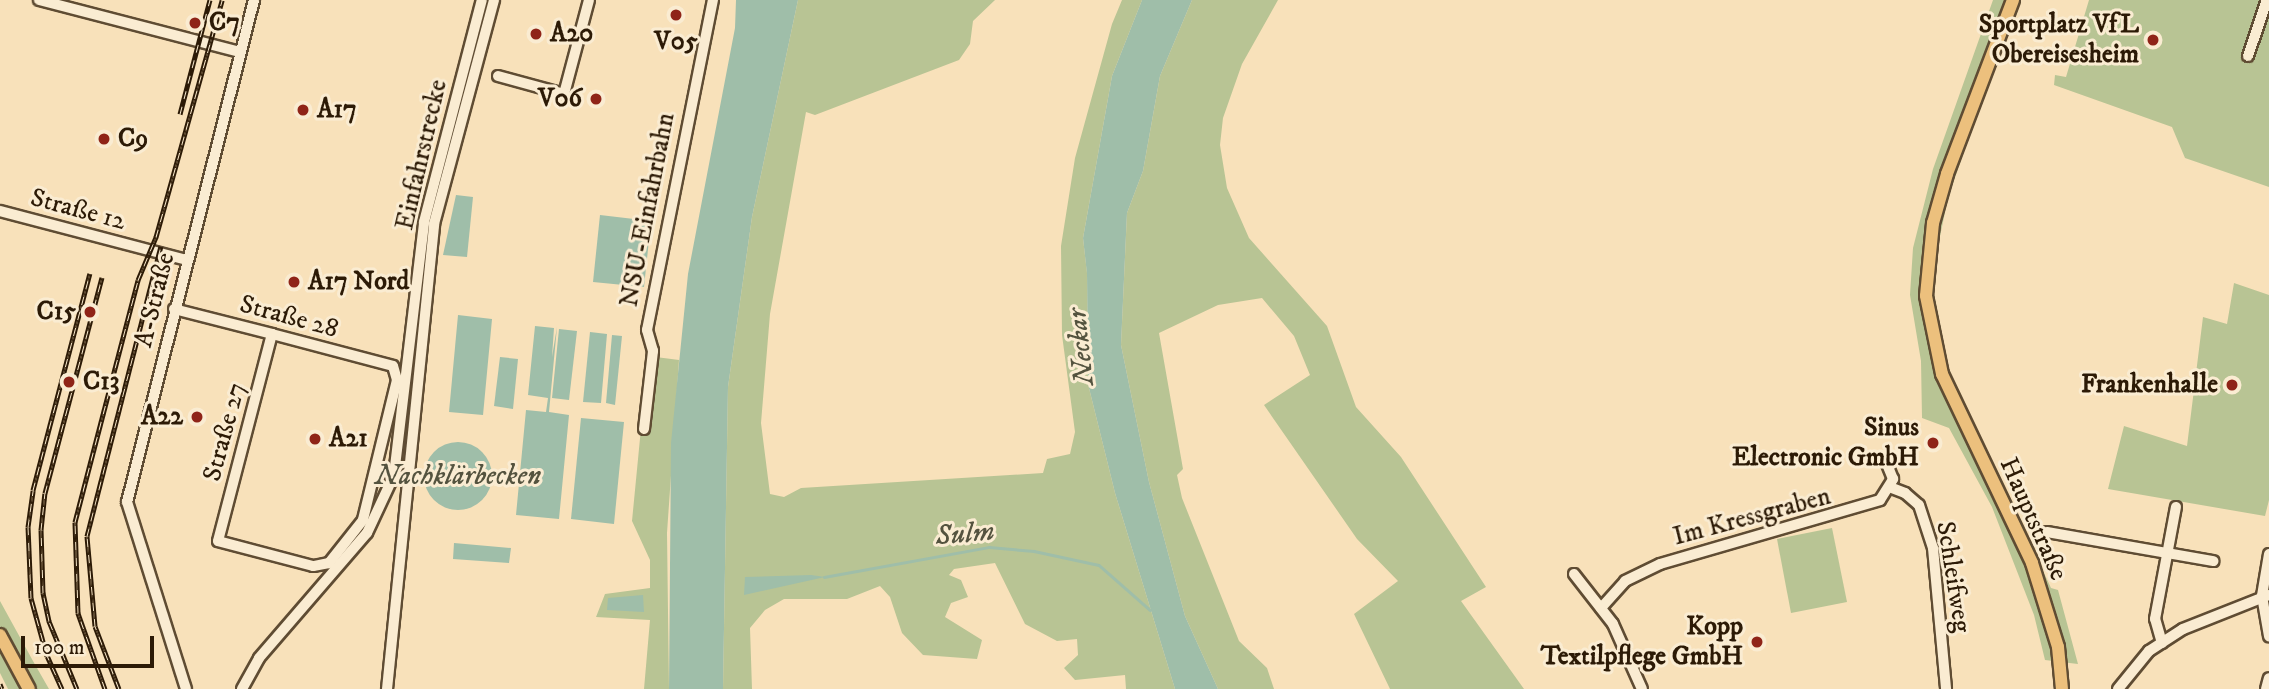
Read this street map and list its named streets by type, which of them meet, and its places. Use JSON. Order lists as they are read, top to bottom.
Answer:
{
  "streets": {
    "main road": ["Hauptstraße"],
    "street": [
      "Einfahrstrecke",
      "Straße 12",
      "NSU-Einfahrbahn",
      "A-Straße",
      "Straße 28",
      "Straße 27",
      "Im Kressgraben",
      "Schleifweg"
    ]
  },
  "crossings": [
    ["Straße 12", "A-Straße"],
    ["A-Straße", "Straße 28"],
    ["Straße 28", "Straße 27"],
    ["Im Kressgraben", "Schleifweg"]
  ],
  "water": ["Neckar", "Nachklärbecken", "Sulm"],
  "places": [
    "V05",
    "C7",
    "A20",
    "Sportplatz VfL Obereisesheim",
    "V06",
    "A17",
    "C9",
    "A17 Nord",
    "C15",
    "C13",
    "Frankenhalle",
    "A22",
    "A21",
    "Sinus Electronic GmbH",
    "Kopp Textilpflege GmbH"
  ],
  "scale_bar": "100 m"
}
